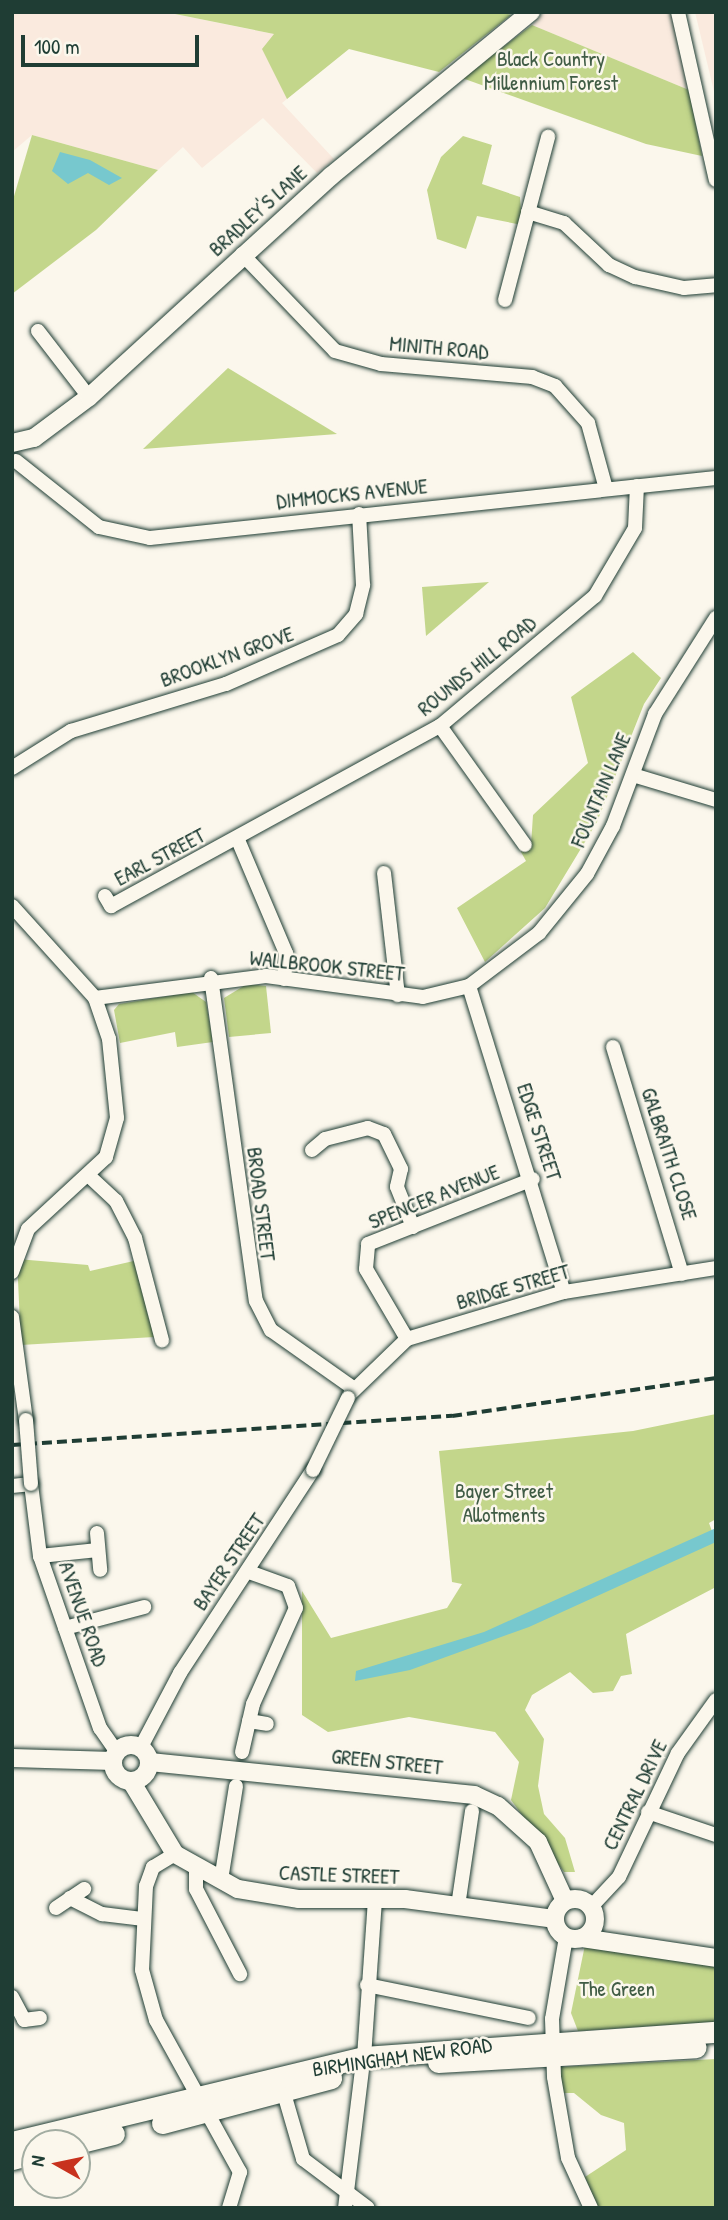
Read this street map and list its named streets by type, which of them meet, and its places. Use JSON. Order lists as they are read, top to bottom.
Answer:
{
  "streets": {
    "highway": ["BIRMINGHAM NEW ROAD"],
    "main road": ["BRADLEY'S LANE", "GREEN STREET", "CASTLE STREET"],
    "street": [
      "MINITH ROAD",
      "DIMMOCKS AVENUE",
      "BROOKLYN GROVE",
      "ROUNDS HILL ROAD",
      "FOUNTAIN LANE",
      "EARL STREET",
      "WALLBROOK STREET",
      "EDGE STREET",
      "GALBRAITH CLOSE",
      "SPENCER AVENUE",
      "BROAD STREET",
      "BRIDGE STREET",
      "BAYER STREET",
      "AVENUE ROAD",
      "CENTRAL DRIVE"
    ]
  },
  "crossings": [
    ["BRADLEY'S LANE", "MINITH ROAD"],
    ["BRADLEY'S LANE", "DIMMOCKS AVENUE"],
    ["MINITH ROAD", "DIMMOCKS AVENUE"],
    ["DIMMOCKS AVENUE", "BROOKLYN GROVE"],
    ["DIMMOCKS AVENUE", "ROUNDS HILL ROAD"],
    ["ROUNDS HILL ROAD", "EARL STREET"],
    ["FOUNTAIN LANE", "WALLBROOK STREET"],
    ["FOUNTAIN LANE", "EDGE STREET"],
    ["WALLBROOK STREET", "EDGE STREET"],
    ["WALLBROOK STREET", "BROAD STREET"],
    ["EDGE STREET", "SPENCER AVENUE"],
    ["EDGE STREET", "BRIDGE STREET"],
    ["GALBRAITH CLOSE", "BRIDGE STREET"],
    ["SPENCER AVENUE", "BRIDGE STREET"],
    ["BROAD STREET", "BRIDGE STREET"],
    ["BROAD STREET", "BAYER STREET"],
    ["BRIDGE STREET", "BAYER STREET"],
    ["BAYER STREET", "AVENUE ROAD"],
    ["BAYER STREET", "GREEN STREET"],
    ["BAYER STREET", "CASTLE STREET"],
    ["AVENUE ROAD", "GREEN STREET"],
    ["AVENUE ROAD", "CASTLE STREET"],
    ["GREEN STREET", "CASTLE STREET"]
  ],
  "parks": ["Black Country Millennium Forest", "Bayer Street Allotments", "The Green"],
  "scale_bar": "100 m",
  "north": "left"
}
